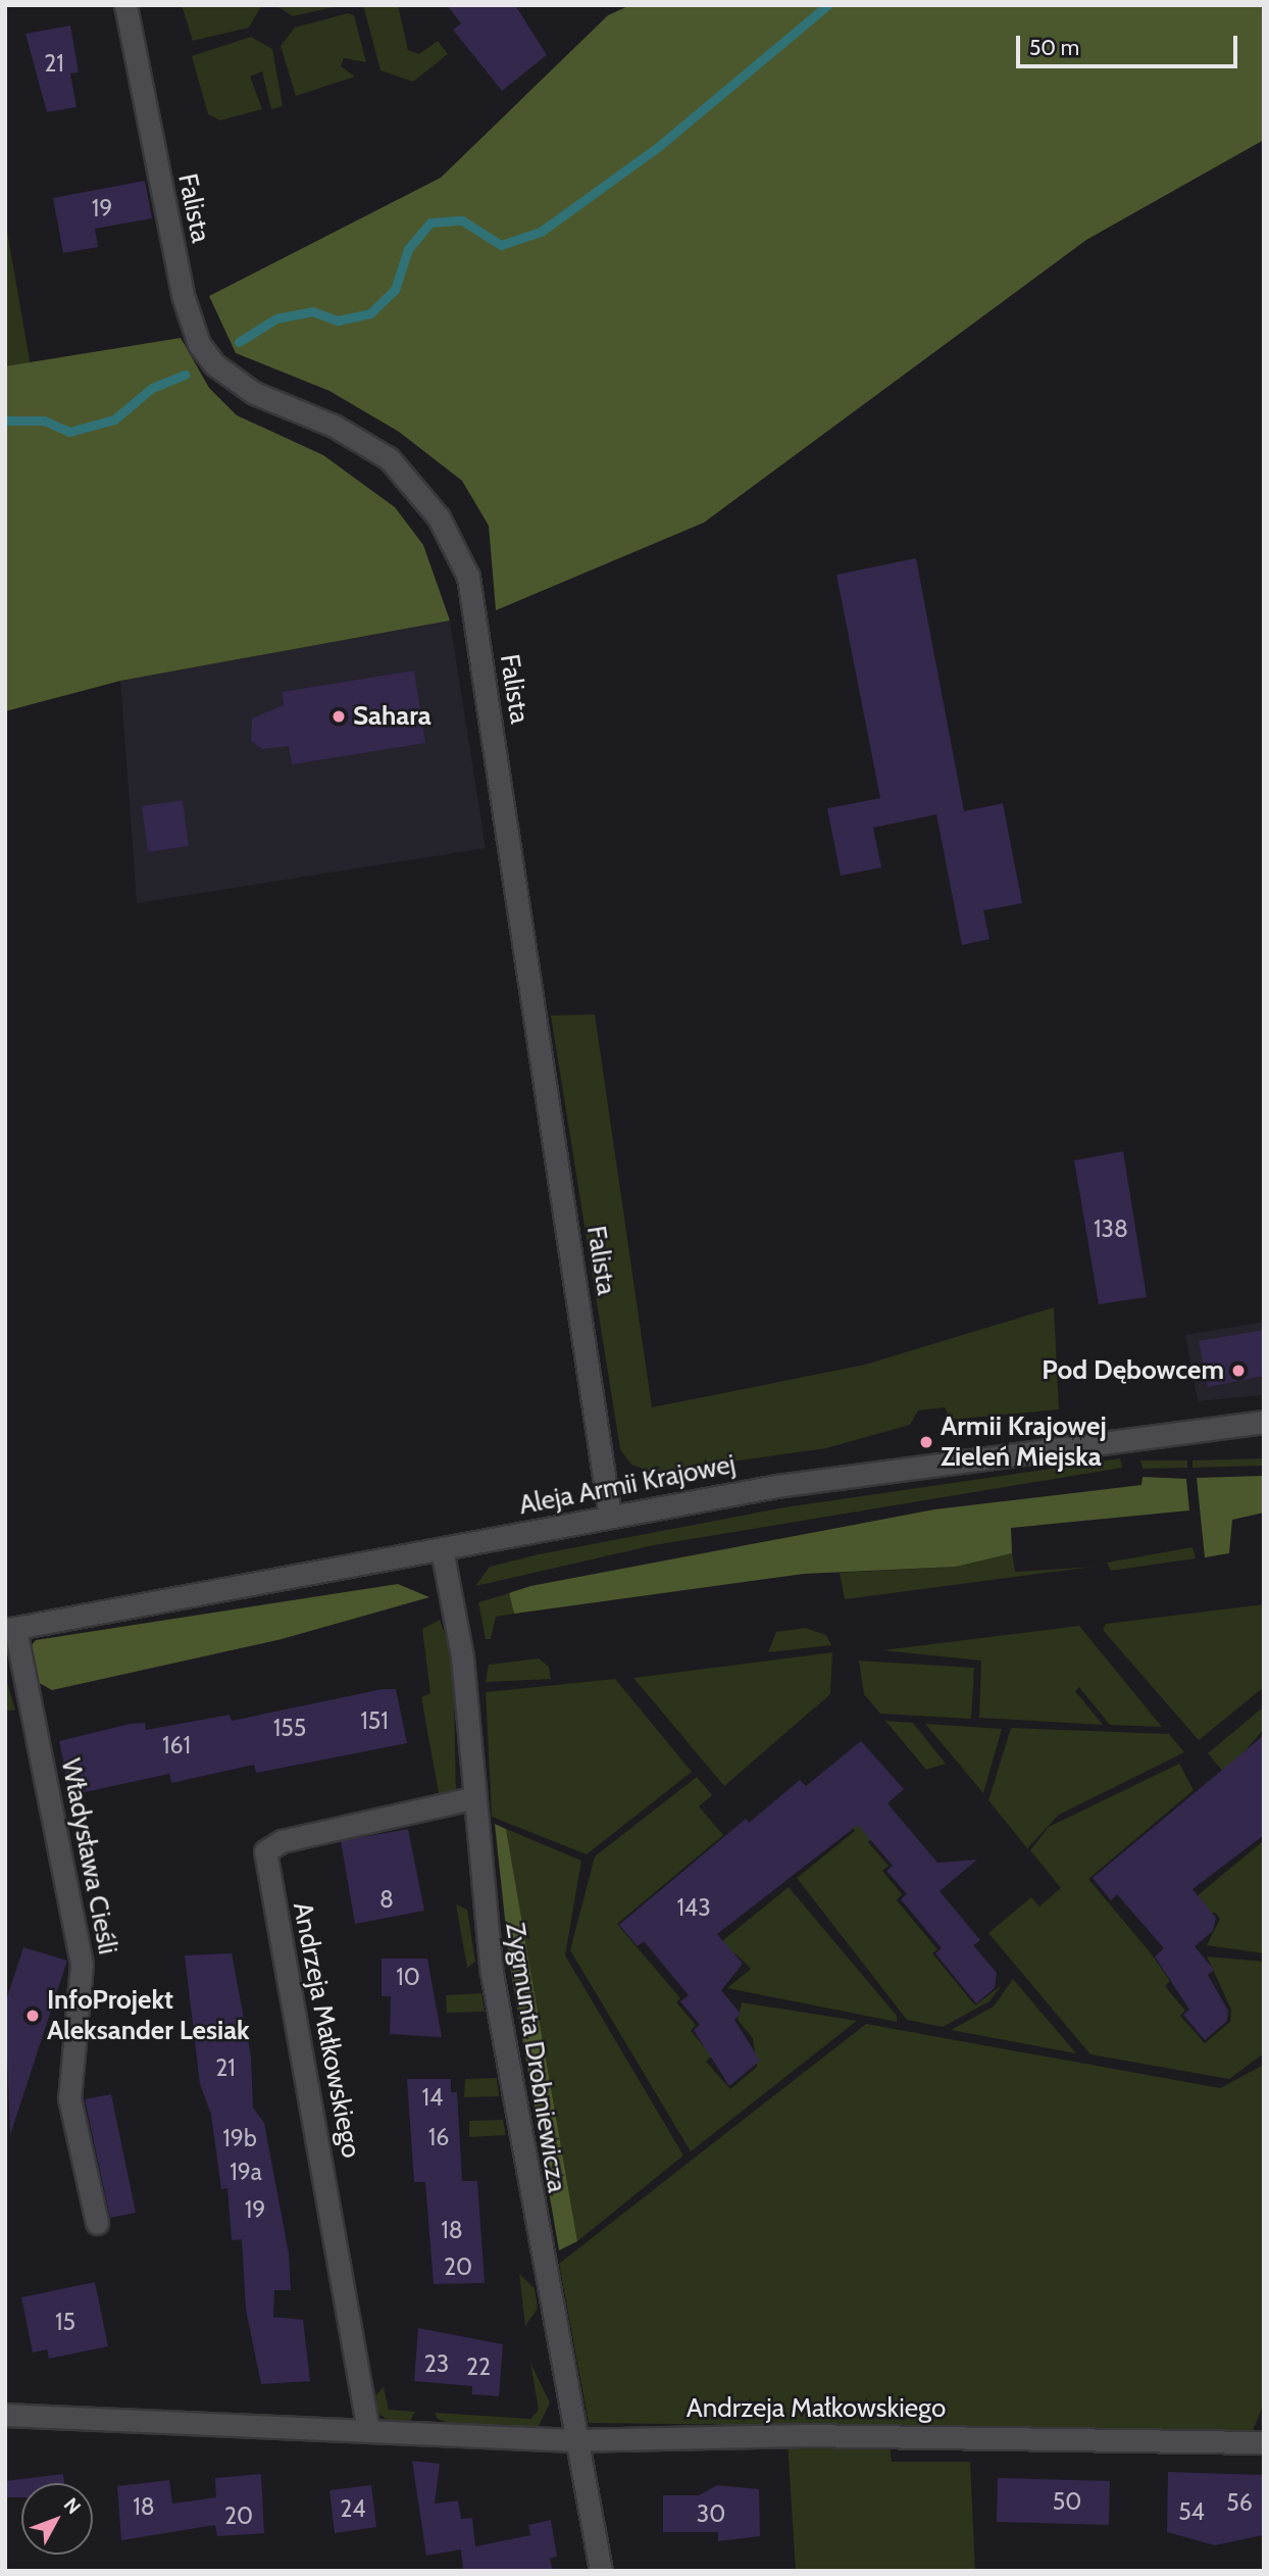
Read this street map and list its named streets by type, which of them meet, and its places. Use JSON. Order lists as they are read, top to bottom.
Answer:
{
  "streets": {
    "street": [
      "Falista",
      "Aleja Armii Krajowej",
      "Władysława Cieśli",
      "Andrzeja Małkowskiego",
      "Zygmunta Drobniewicza"
    ]
  },
  "crossings": [
    ["Falista", "Aleja Armii Krajowej"],
    ["Aleja Armii Krajowej", "Władysława Cieśli"],
    ["Aleja Armii Krajowej", "Zygmunta Drobniewicza"],
    ["Andrzeja Małkowskiego", "Zygmunta Drobniewicza"]
  ],
  "places": [
    "Sahara",
    "Pod Dębowcem",
    "Armii Krajowej Zieleń Miejska",
    "InfoProjekt Aleksander Lesiak"
  ],
  "house_numbers": [
    "21",
    "19",
    "138",
    "151",
    "155",
    "161",
    "8",
    "143",
    "10",
    "21",
    "14",
    "16",
    "19b",
    "19a",
    "19",
    "18",
    "20",
    "15",
    "23",
    "22",
    "50",
    "56",
    "18",
    "24",
    "54",
    "30",
    "20"
  ],
  "scale_bar": "50 m",
  "north": "top right"
}
